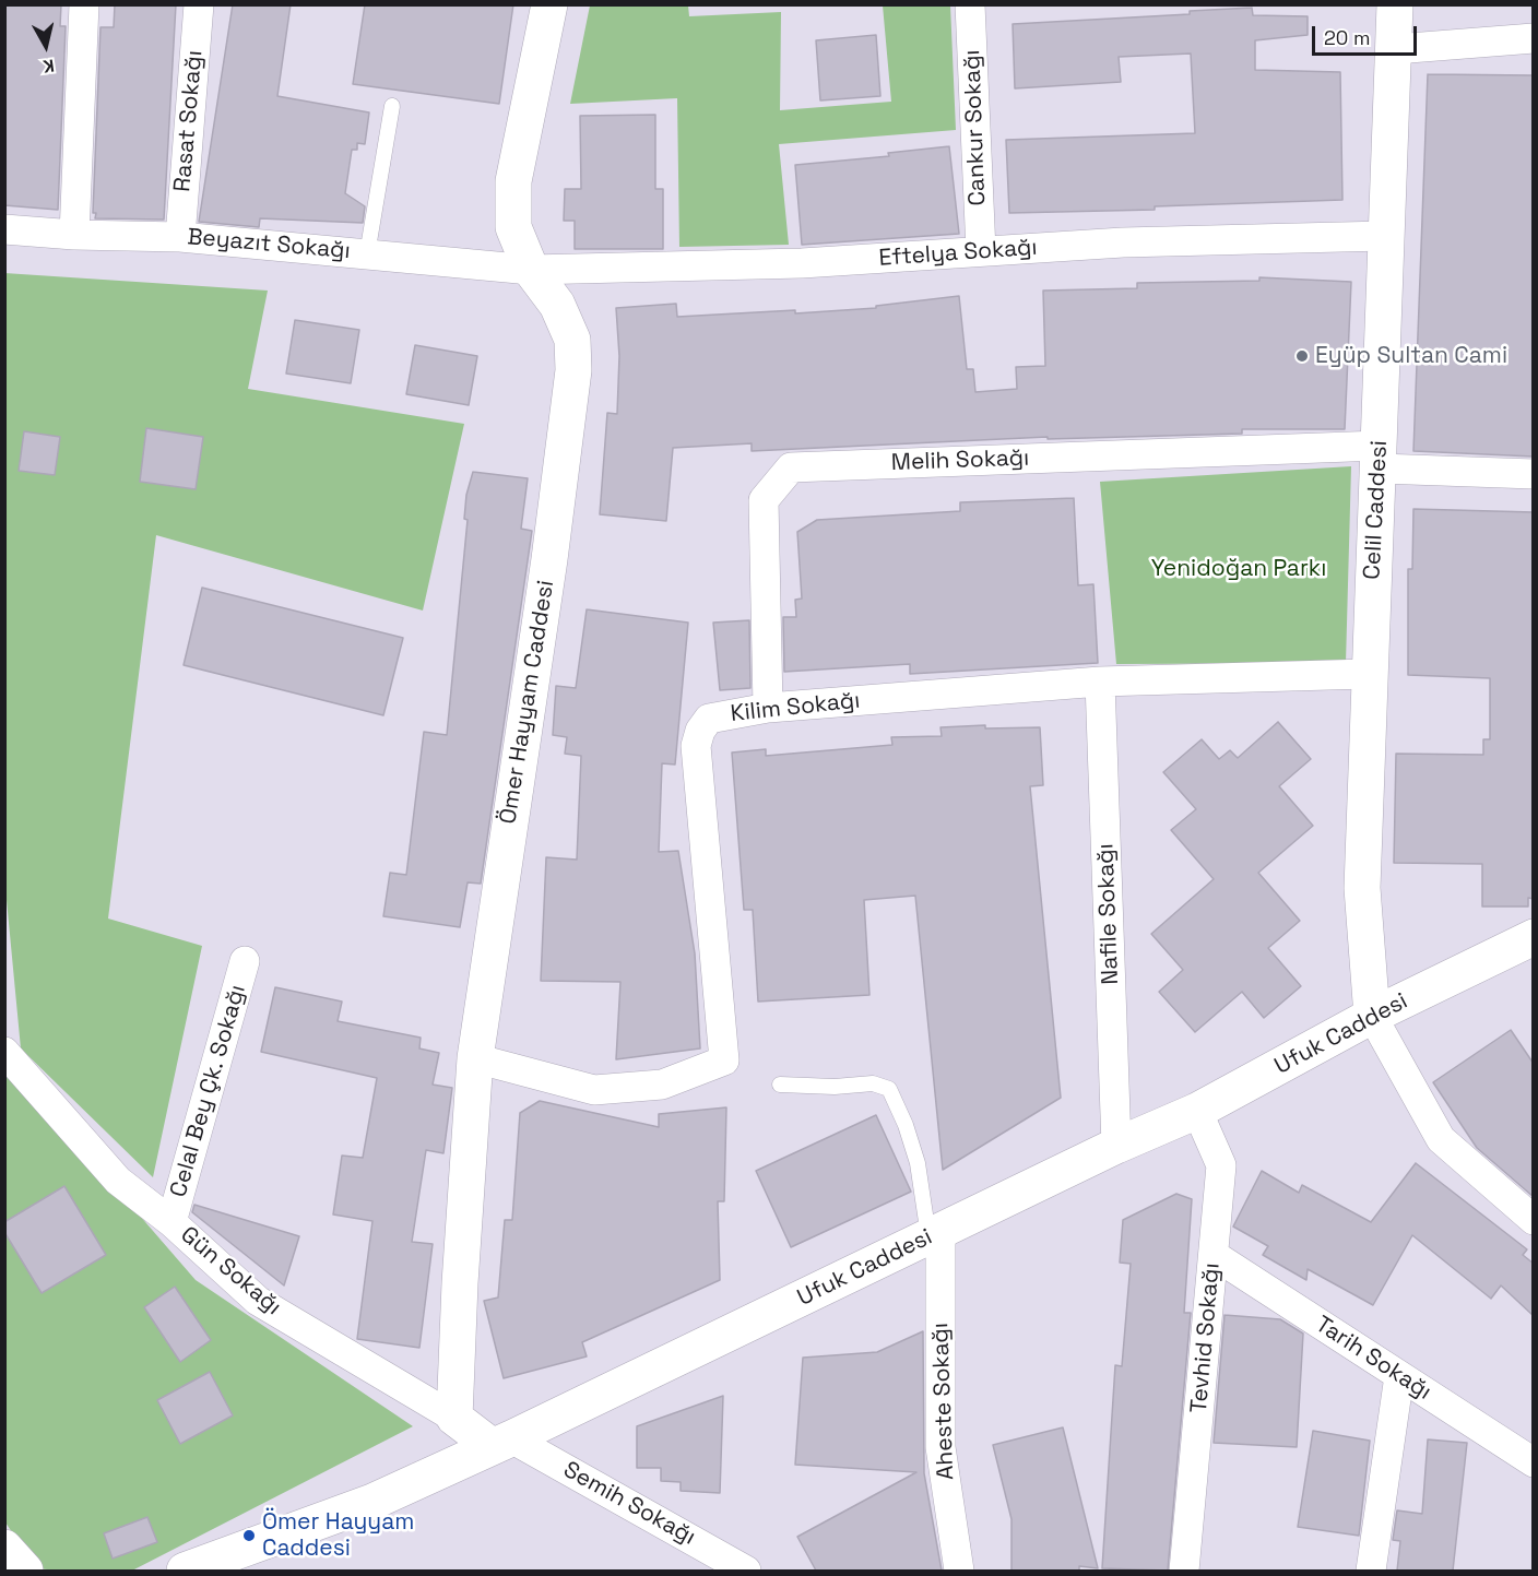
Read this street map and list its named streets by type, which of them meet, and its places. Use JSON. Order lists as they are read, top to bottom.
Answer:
{
  "streets": {
    "street": [
      "Rasat Sokağı",
      "Cankur Sokağı",
      "Beyazıt Sokağı",
      "Eftelya Sokağı",
      "Melih Sokağı",
      "Celil Caddesi",
      "Ömer Hayyam Caddesi",
      "Kilim Sokağı",
      "Nafile Sokağı",
      "Ufuk Caddesi",
      "Celal Bey Çk. Sokağı",
      "Gün Sokağı",
      "Tevhid Sokağı",
      "Tarih Sokağı",
      "Aheste Sokağı",
      "Semih Sokağı"
    ]
  },
  "crossings": [
    ["Rasat Sokağı", "Beyazıt Sokağı"],
    ["Cankur Sokağı", "Eftelya Sokağı"],
    ["Beyazıt Sokağı", "Eftelya Sokağı"],
    ["Beyazıt Sokağı", "Ömer Hayyam Caddesi"],
    ["Eftelya Sokağı", "Celil Caddesi"],
    ["Eftelya Sokağı", "Ömer Hayyam Caddesi"],
    ["Melih Sokağı", "Celil Caddesi"],
    ["Melih Sokağı", "Kilim Sokağı"],
    ["Celil Caddesi", "Kilim Sokağı"],
    ["Celil Caddesi", "Ufuk Caddesi"],
    ["Ömer Hayyam Caddesi", "Kilim Sokağı"],
    ["Ömer Hayyam Caddesi", "Gün Sokağı"],
    ["Kilim Sokağı", "Nafile Sokağı"],
    ["Nafile Sokağı", "Ufuk Caddesi"],
    ["Ufuk Caddesi", "Gün Sokağı"],
    ["Ufuk Caddesi", "Tevhid Sokağı"],
    ["Ufuk Caddesi", "Aheste Sokağı"],
    ["Ufuk Caddesi", "Semih Sokağı"],
    ["Celal Bey Çk. Sokağı", "Gün Sokağı"],
    ["Gün Sokağı", "Semih Sokağı"],
    ["Tevhid Sokağı", "Tarih Sokağı"]
  ],
  "parks": ["Yenidoğan Parkı"],
  "places": ["Eyüp Sultan Cami", "Ömer Hayyam Caddesi"],
  "scale_bar": "20 m",
  "north": "bottom"
}
